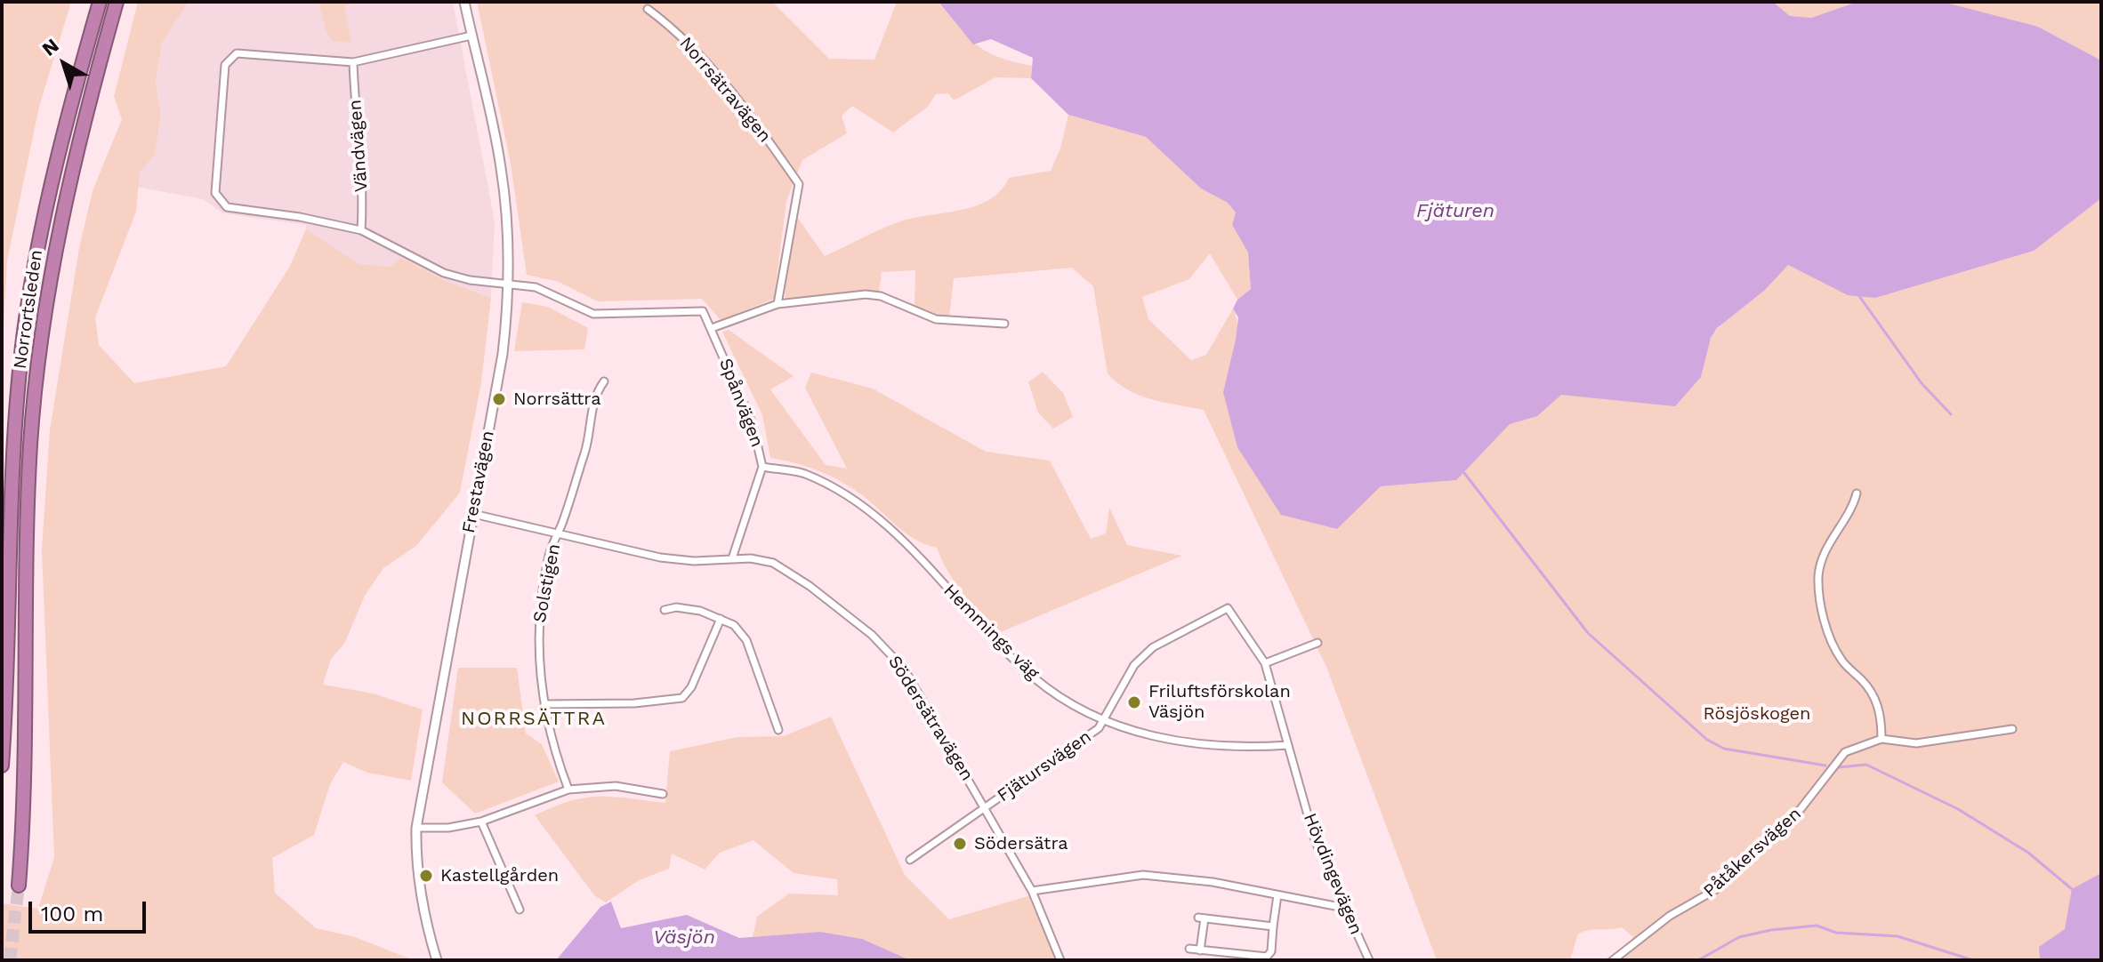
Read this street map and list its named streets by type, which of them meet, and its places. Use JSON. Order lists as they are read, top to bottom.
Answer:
{
  "streets": {
    "highway": ["Norrortsleden"],
    "street": [
      "Norrsätravägen",
      "Vändvägen",
      "Spånvägen",
      "Frestavägen",
      "Solstigen",
      "Hemmings väg",
      "Södersätravägen",
      "Fjätursvägen",
      "Påtåkersvägen",
      "Hövdingevägen"
    ]
  },
  "crossings": [
    ["Spånvägen", "Hemmings väg"],
    ["Spånvägen", "Södersätravägen"],
    ["Frestavägen", "Södersätravägen"],
    ["Solstigen", "Södersätravägen"],
    ["Hemmings väg", "Fjätursvägen"],
    ["Hemmings väg", "Hövdingevägen"],
    ["Södersätravägen", "Fjätursvägen"],
    ["Fjätursvägen", "Hövdingevägen"]
  ],
  "districts": ["NORRSÄTTRA"],
  "water": ["Fjäturen", "Väsjön"],
  "parks": ["Rösjöskogen"],
  "places": [
    "Norrsättra",
    "Friluftsförskolan Väsjön",
    "Södersätra",
    "Kastellgården"
  ],
  "scale_bar": "100 m",
  "north": "top left"
}
